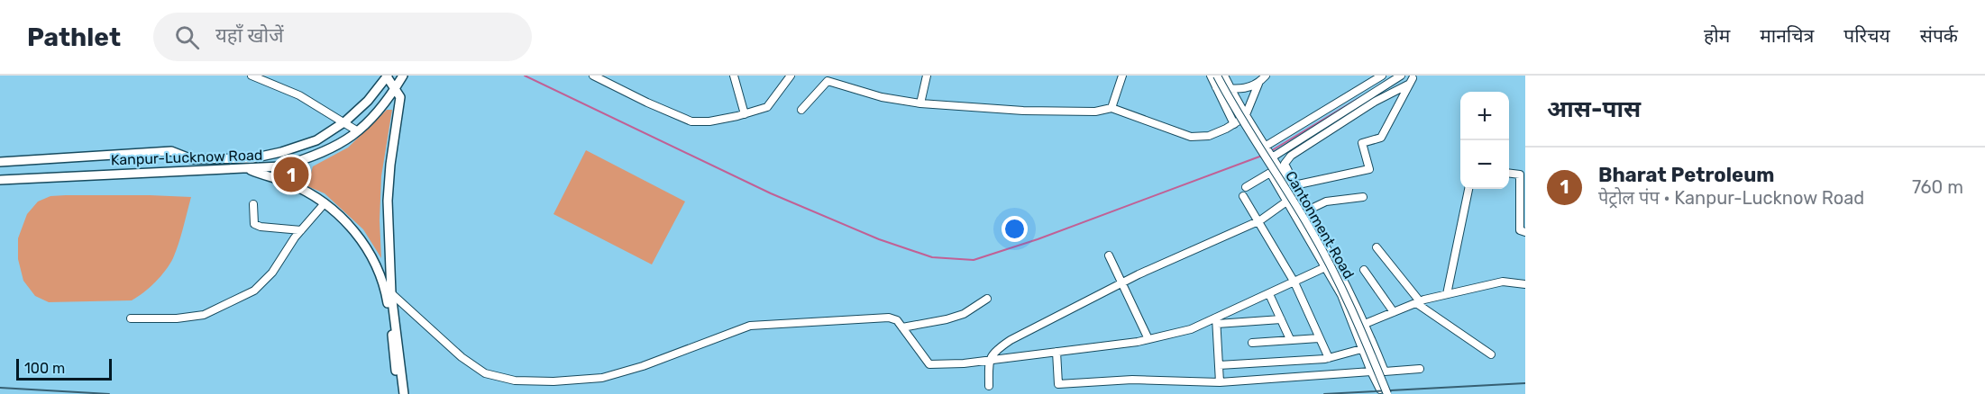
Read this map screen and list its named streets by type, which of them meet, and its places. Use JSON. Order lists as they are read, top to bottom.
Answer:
{
  "streets": {
    "main road": ["Kanpur-Lucknow Road"],
    "street": ["Cantonment Road"]
  },
  "scale_bar": "100 m",
  "page": {
    "header": "Pathlet",
    "search": "यहाँ खोजें",
    "nav": [
      "होम",
      "मानचित्र",
      "परिचय",
      "संपर्क"
    ],
    "heading": "आस-पास",
    "map_buttons": ["+", "−"],
    "list": [
      {
        "mark": "1",
        "name": "Bharat Petroleum",
        "note": "पेट्रोल पंप · Kanpur-Lucknow Road",
        "value": "760 m"
      }
    ],
    "pins": "1",
    "scale": "100 m"
  }
}
